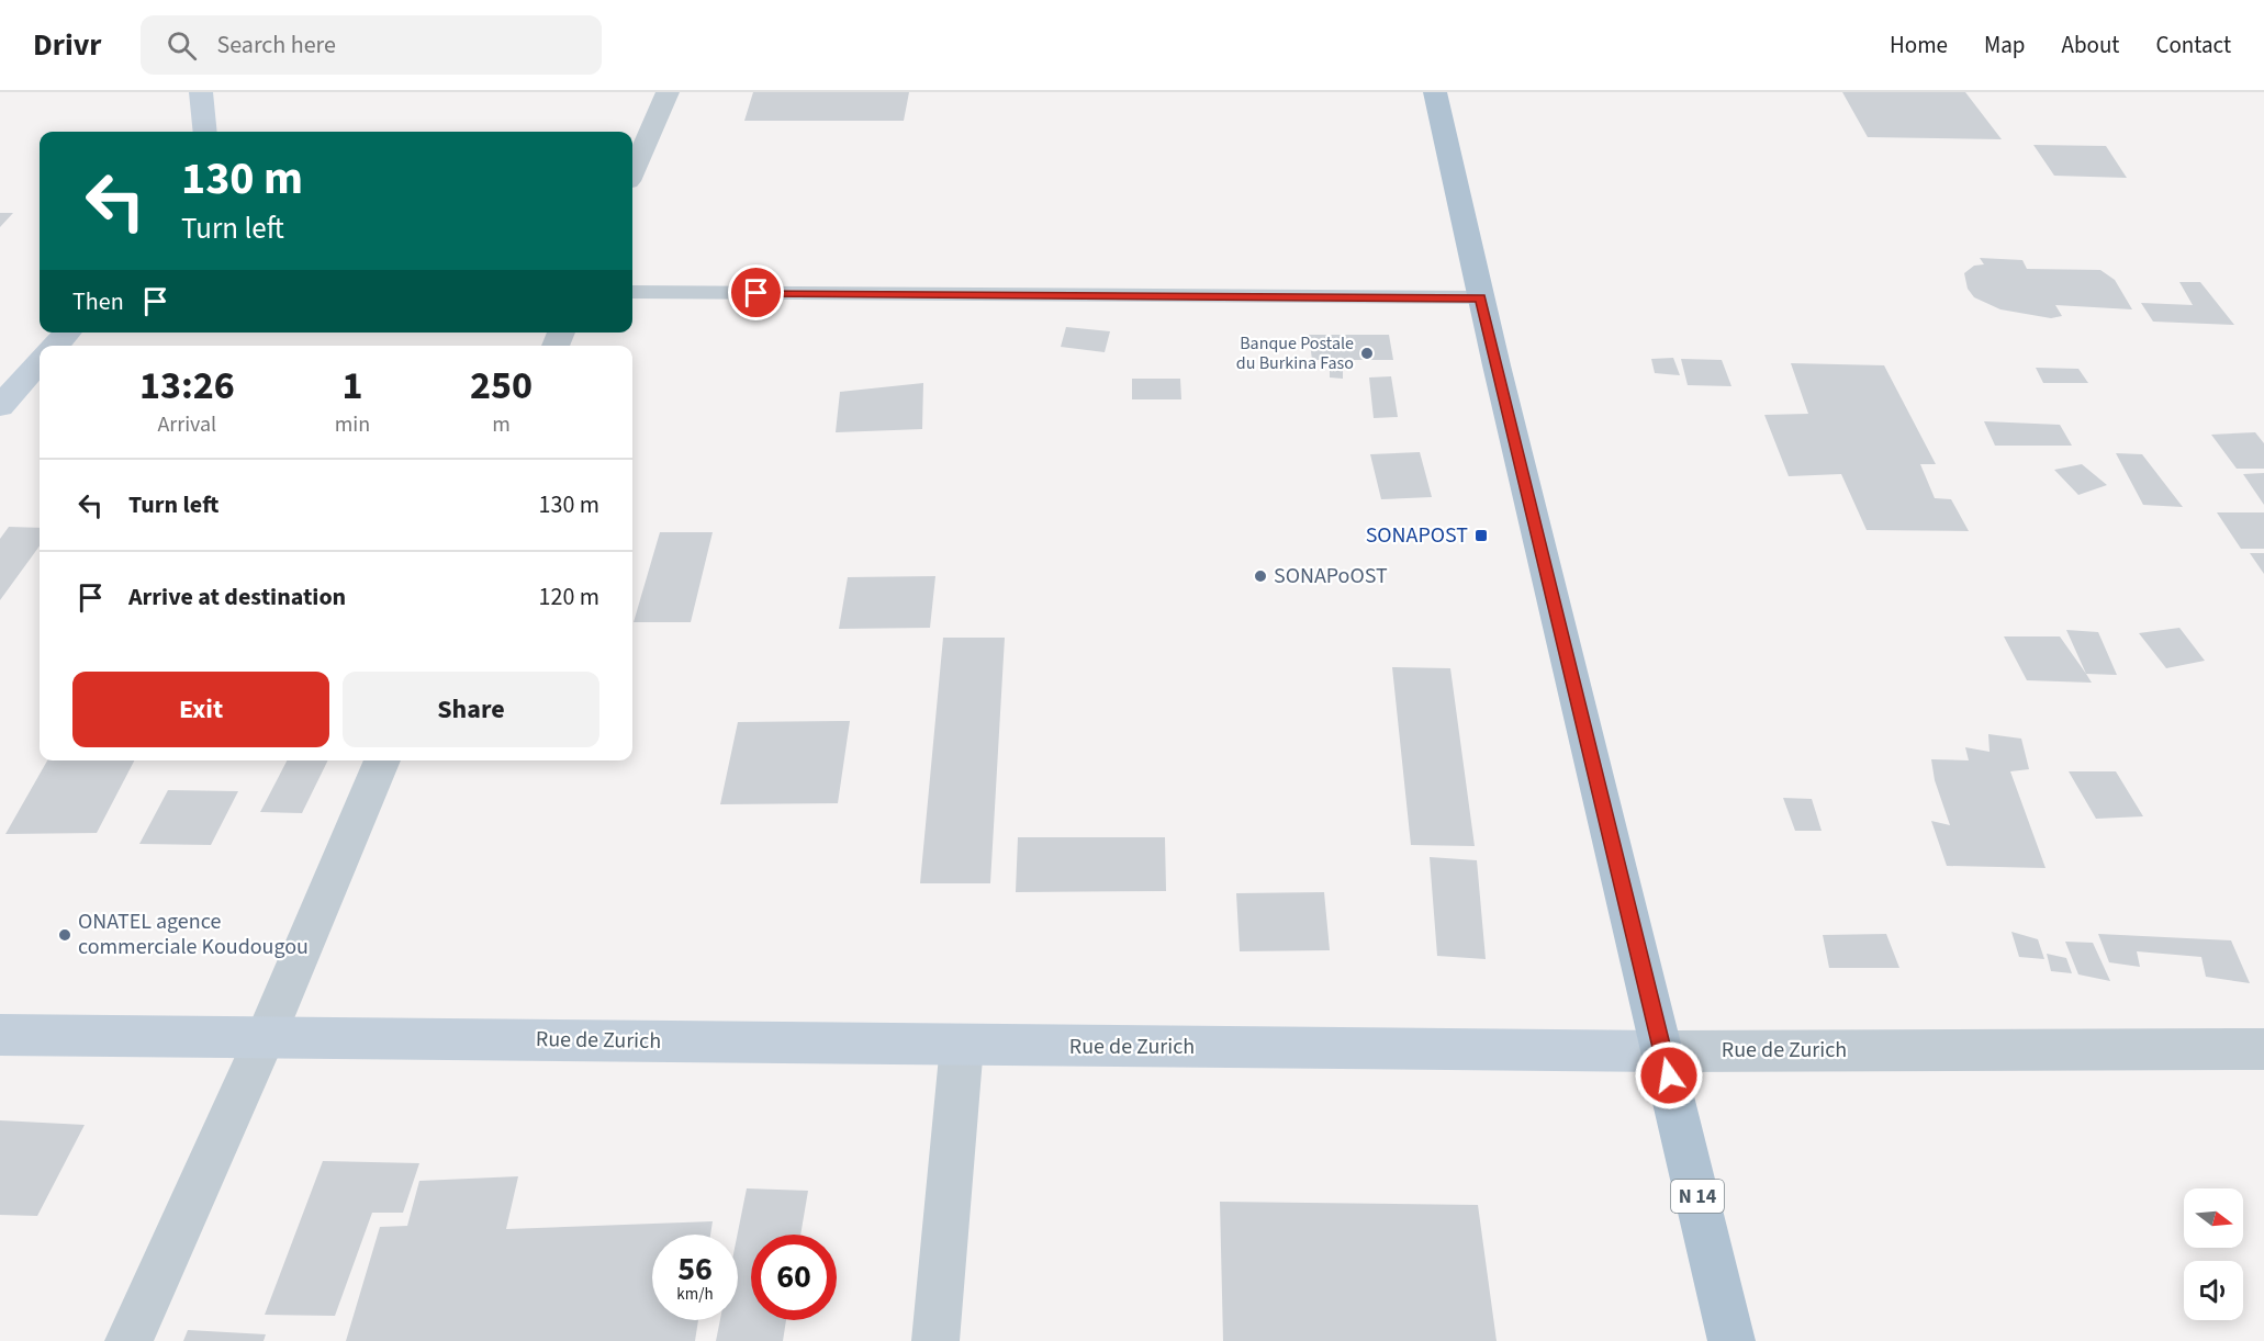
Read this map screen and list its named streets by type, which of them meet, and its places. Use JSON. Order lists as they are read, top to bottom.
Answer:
{
  "streets": {
    "main road": ["Rue de Zurich", "N 14"]
  },
  "crossings": [
    ["Rue de Zurich", "N 14"]
  ],
  "places": {
    "other": ["Banque Postale du Burkina Faso", "SONAPoOST", "ONATEL agence commerciale Koudougou"],
    "transit": ["SONAPOST"]
  },
  "north": "right",
  "page": {
    "header": "Drivr",
    "search": "Search here",
    "nav": [
      "Home",
      "Map",
      "About",
      "Contact"
    ],
    "turn": ["130 m", "Turn left"],
    "then": "Then",
    "eta": [
      "13:26",
      "Arrival",
      "1",
      "min",
      "250",
      "m"
    ],
    "list": [
      {
        "name": "Turn left",
        "value": "130 m"
      },
      {
        "name": "Arrive at destination",
        "value": "120 m"
      }
    ],
    "buttons": ["Exit", "Share"],
    "speed": "56 km/h",
    "limit": "60"
  }
}
